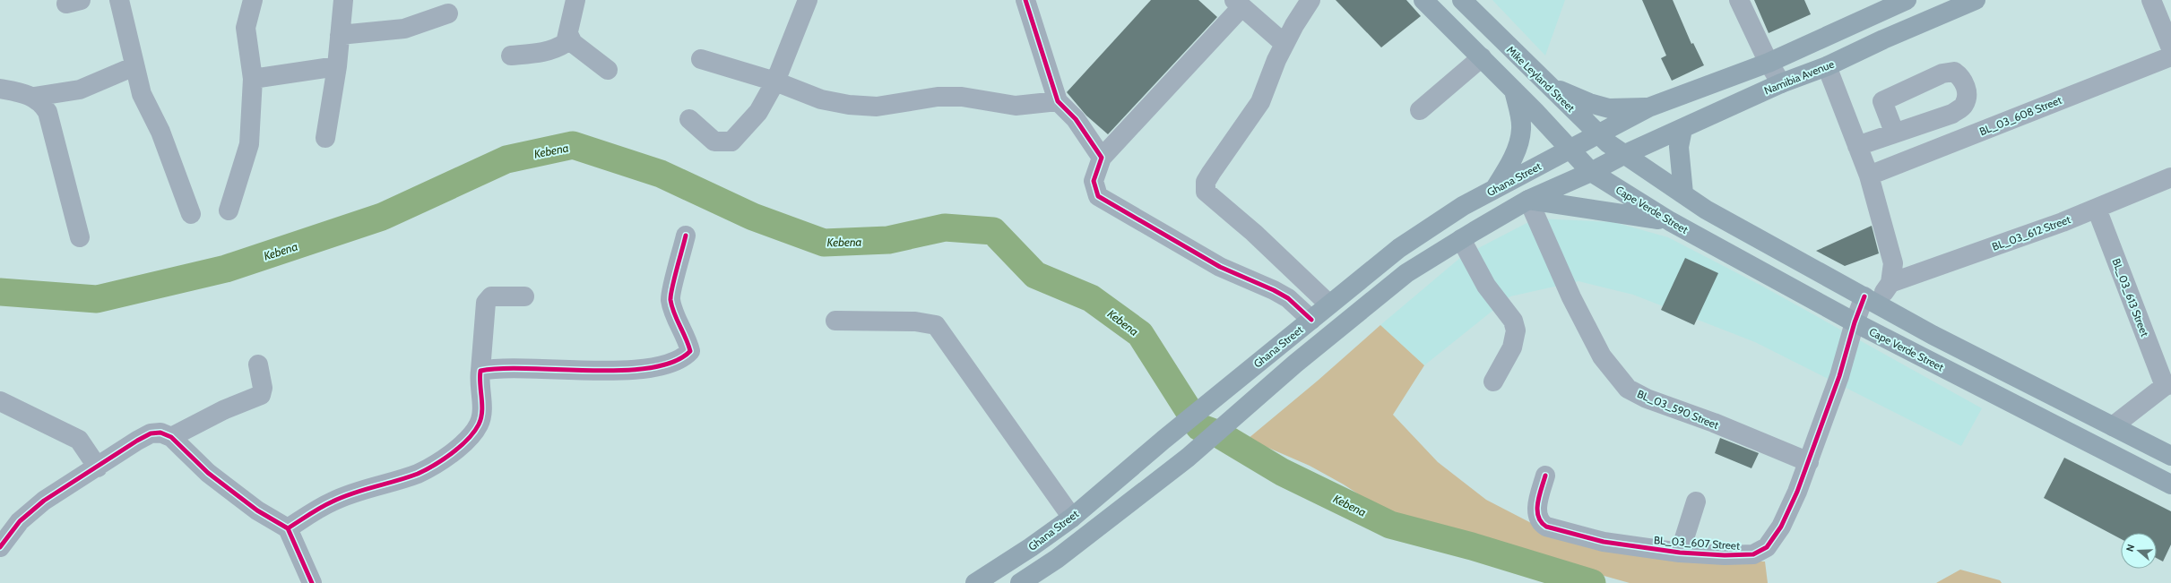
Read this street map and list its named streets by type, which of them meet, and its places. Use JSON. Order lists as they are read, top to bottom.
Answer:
{
  "streets": {
    "main road": [
      "Namibia Avenue",
      "Mike Leyland Street",
      "Ghana Street",
      "Cape Verde Street"
    ],
    "street": [
      "BL_03_608 Street",
      "BL_03_612 Street",
      "BL_03_613 Street",
      "BL_03_590 Street",
      "BL_03_607 Street"
    ]
  },
  "crossings": [
    ["Namibia Avenue", "Mike Leyland Street"],
    ["Mike Leyland Street", "Ghana Street"],
    ["Ghana Street", "Cape Verde Street"],
    ["Cape Verde Street", "BL_03_607 Street"],
    ["BL_03_612 Street", "BL_03_613 Street"],
    ["BL_03_612 Street", "BL_03_607 Street"],
    ["BL_03_590 Street", "BL_03_607 Street"]
  ],
  "water": ["Kebena"],
  "north": "left"
}
